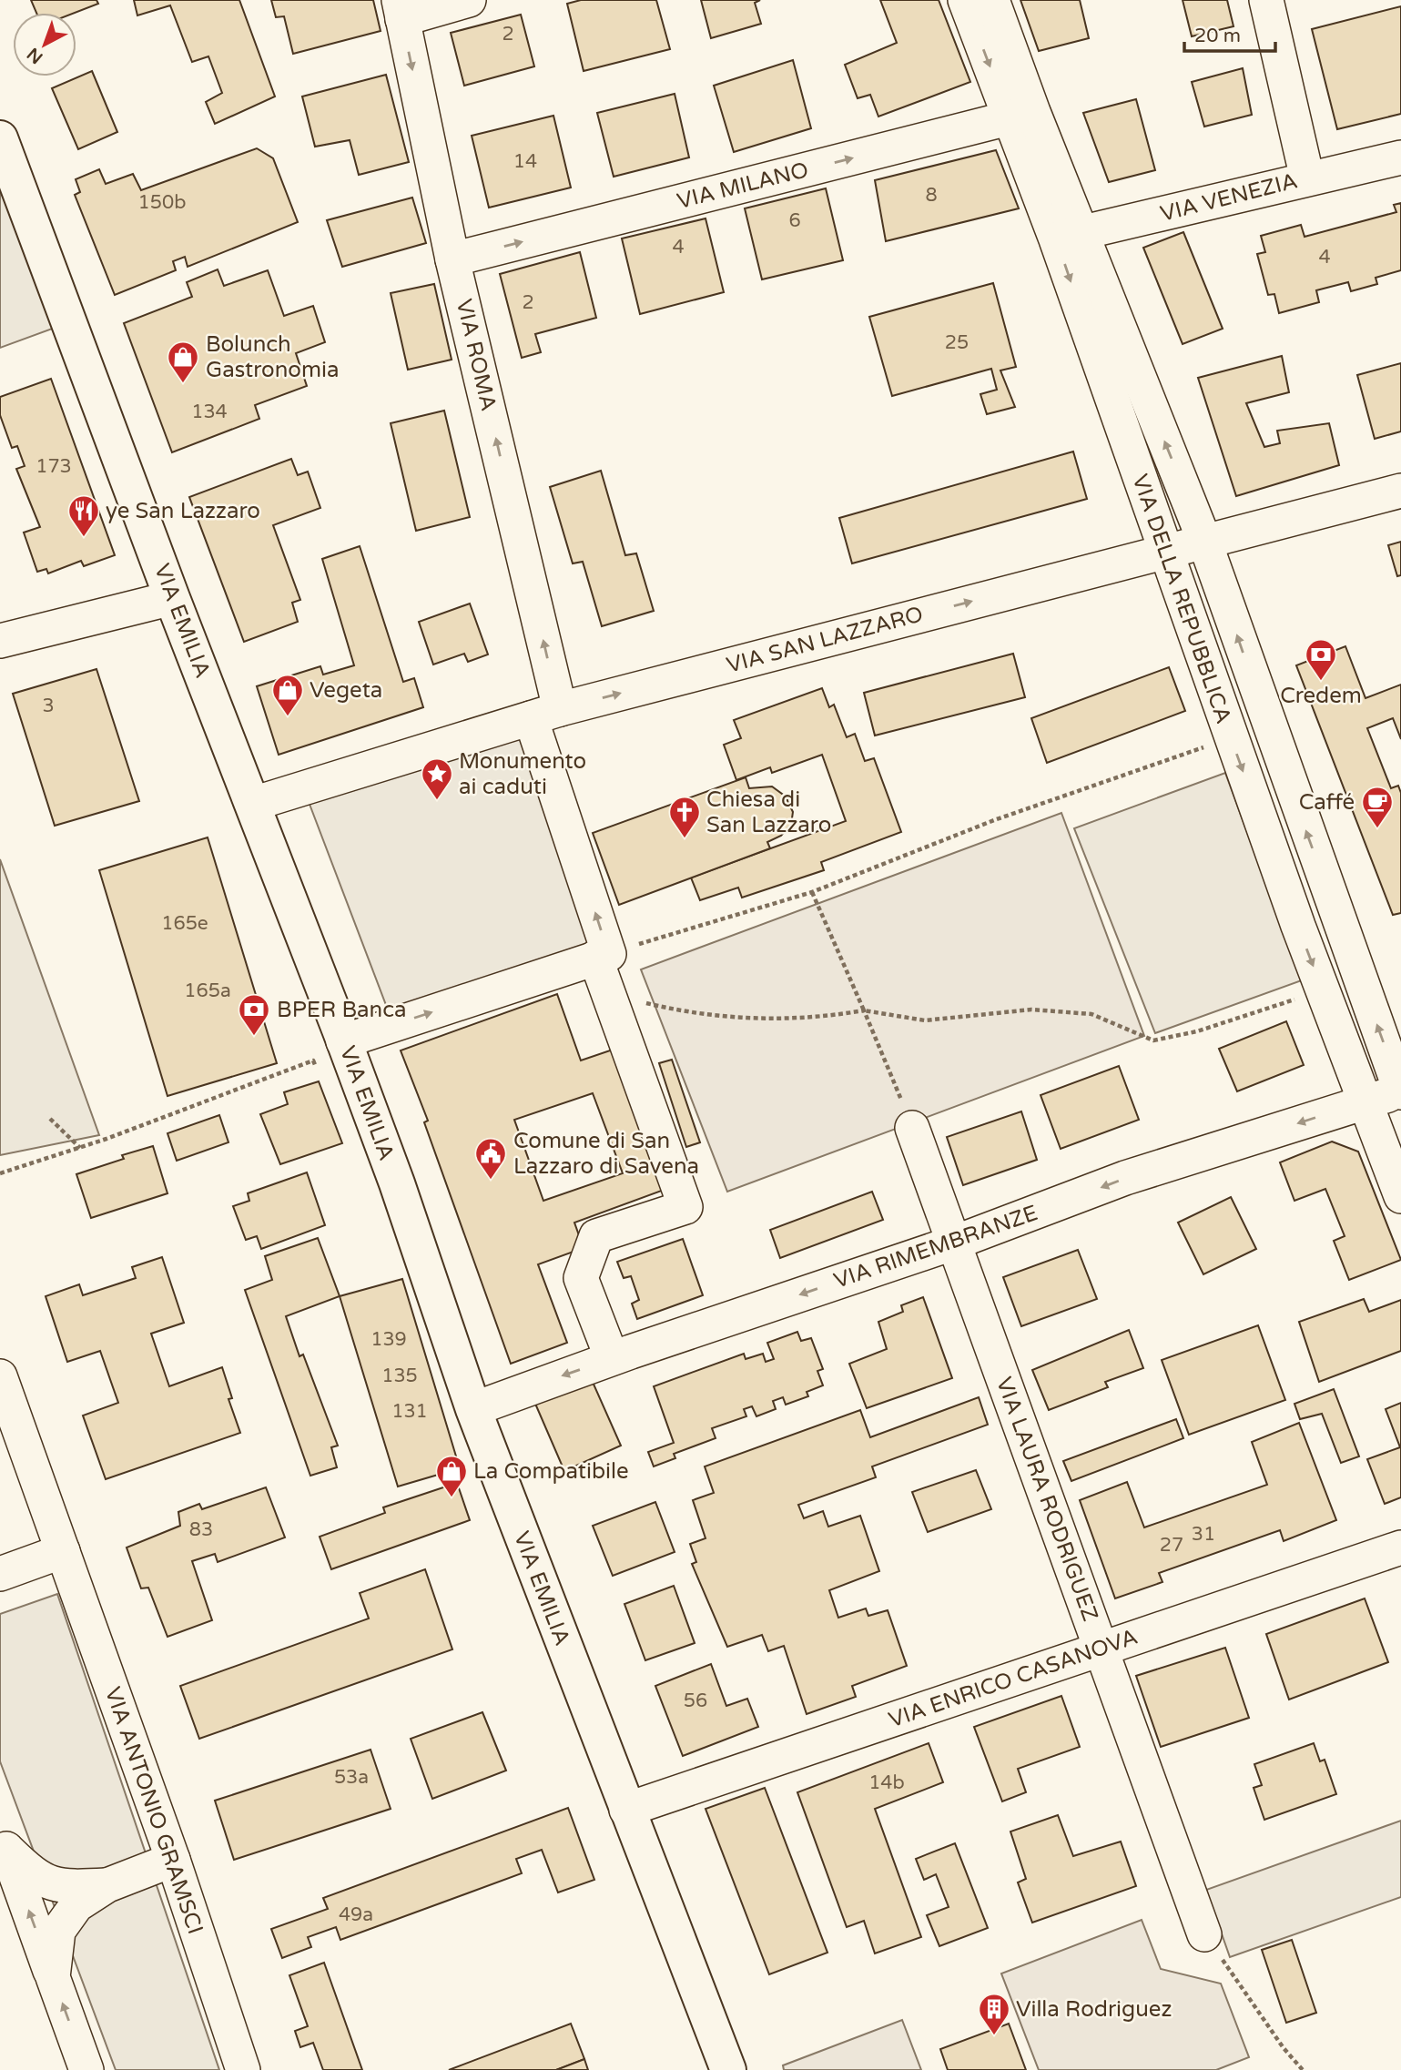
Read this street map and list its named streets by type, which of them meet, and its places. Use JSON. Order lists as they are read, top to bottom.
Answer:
{
  "streets": {
    "main road": ["VIA EMILIA"],
    "street": [
      "VIA MILANO",
      "VIA VENEZIA",
      "VIA ROMA",
      "VIA DELLA REPUBBLICA",
      "VIA SAN LAZZARO",
      "VIA RIMEMBRANZE",
      "VIA LAURA RODRIGUEZ",
      "VIA ENRICO CASANOVA",
      "VIA ANTONIO GRAMSCI"
    ]
  },
  "crossings": [
    ["VIA MILANO", "VIA ROMA"],
    ["VIA MILANO", "VIA DELLA REPUBBLICA"],
    ["VIA VENEZIA", "VIA DELLA REPUBBLICA"],
    ["VIA ROMA", "VIA SAN LAZZARO"],
    ["VIA ROMA", "VIA RIMEMBRANZE"],
    ["VIA DELLA REPUBBLICA", "VIA SAN LAZZARO"],
    ["VIA DELLA REPUBBLICA", "VIA RIMEMBRANZE"],
    ["VIA EMILIA", "VIA SAN LAZZARO"],
    ["VIA EMILIA", "VIA RIMEMBRANZE"],
    ["VIA EMILIA", "VIA ENRICO CASANOVA"],
    ["VIA RIMEMBRANZE", "VIA LAURA RODRIGUEZ"],
    ["VIA LAURA RODRIGUEZ", "VIA ENRICO CASANOVA"]
  ],
  "one_way": ["VIA MILANO", "VIA SAN LAZZARO", "VIA RIMEMBRANZE"],
  "places": {
    "shop": ["Bolunch Gastronomia", "Vegeta", "La Compatibile"],
    "restaurant": ["ye San Lazzaro"],
    "bank": ["Credem", "BPER Banca"],
    "place": ["Monumento ai caduti"],
    "cafe": ["Caffé"],
    "church": ["Chiesa di San Lazzaro"],
    "public building": ["Comune di San Lazzaro di Savena"],
    "building": ["Villa Rodriguez"]
  },
  "house_numbers": [
    "2",
    "14",
    "8",
    "150b",
    "6",
    "4",
    "4",
    "2",
    "25",
    "134",
    "173",
    "3",
    "165e",
    "165a",
    "139",
    "135",
    "131",
    "83",
    "31",
    "27",
    "56",
    "53a",
    "14b",
    "49a"
  ],
  "scale_bar": "20 m",
  "north": "bottom left"
}
